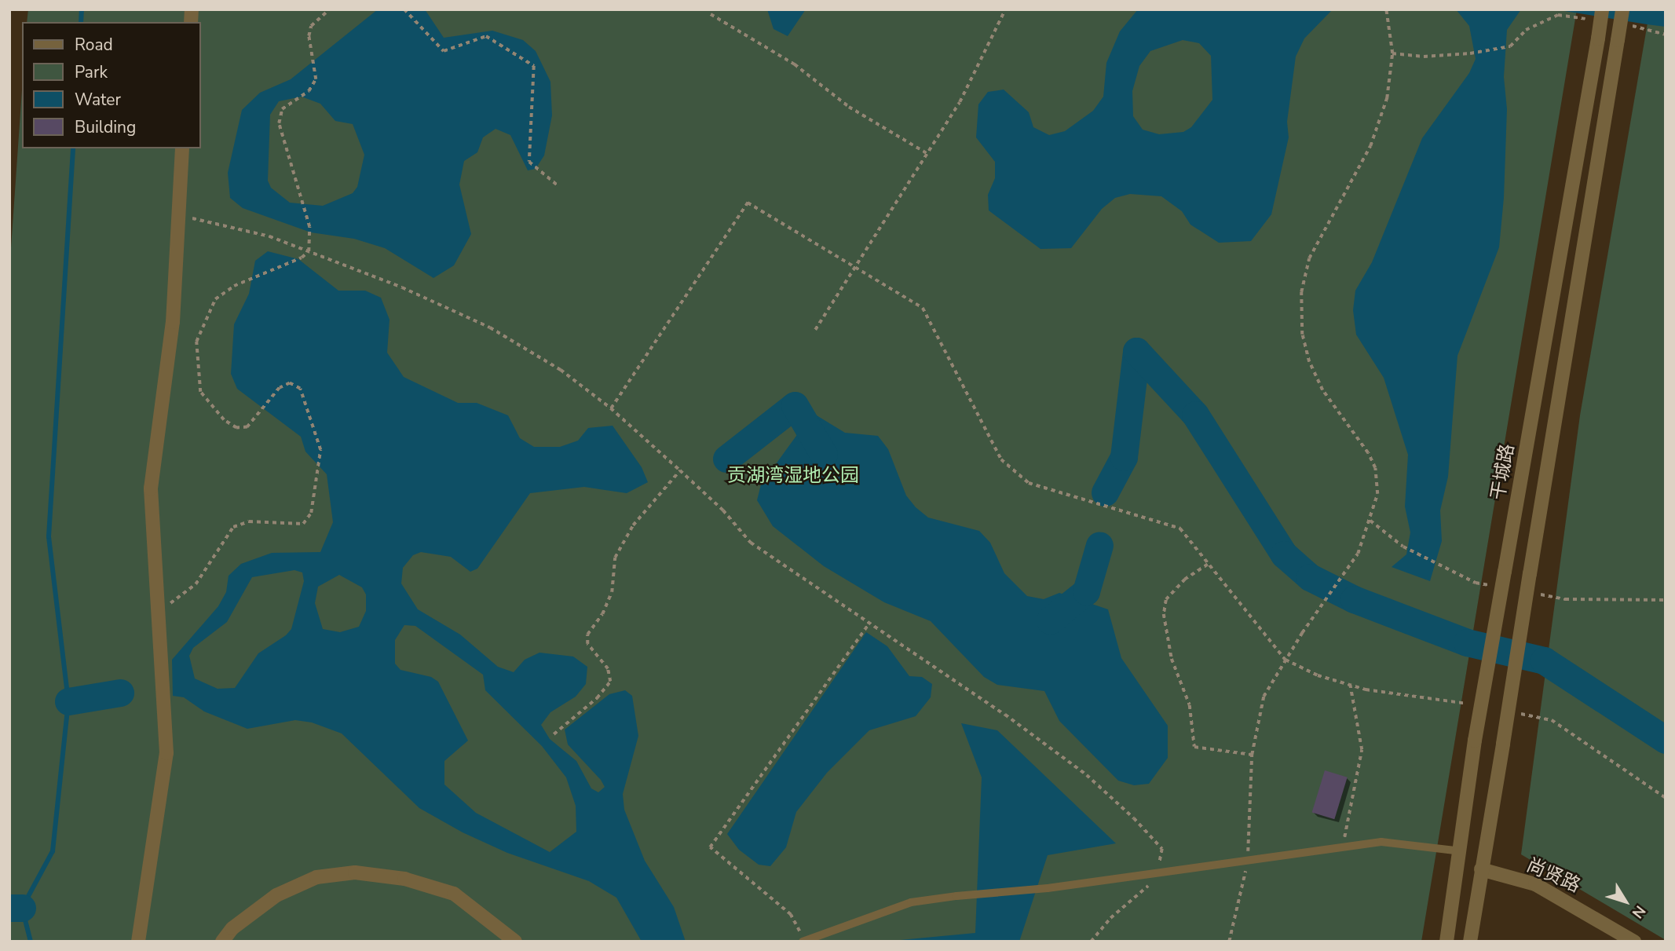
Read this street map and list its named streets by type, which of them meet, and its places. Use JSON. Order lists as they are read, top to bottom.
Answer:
{
  "streets": {
    "street": ["干城路", "尚贤路"]
  },
  "parks": ["贡湖湾湿地公园"],
  "legend": [
    "Road",
    "Park",
    "Water",
    "Building"
  ],
  "north": "bottom right"
}
